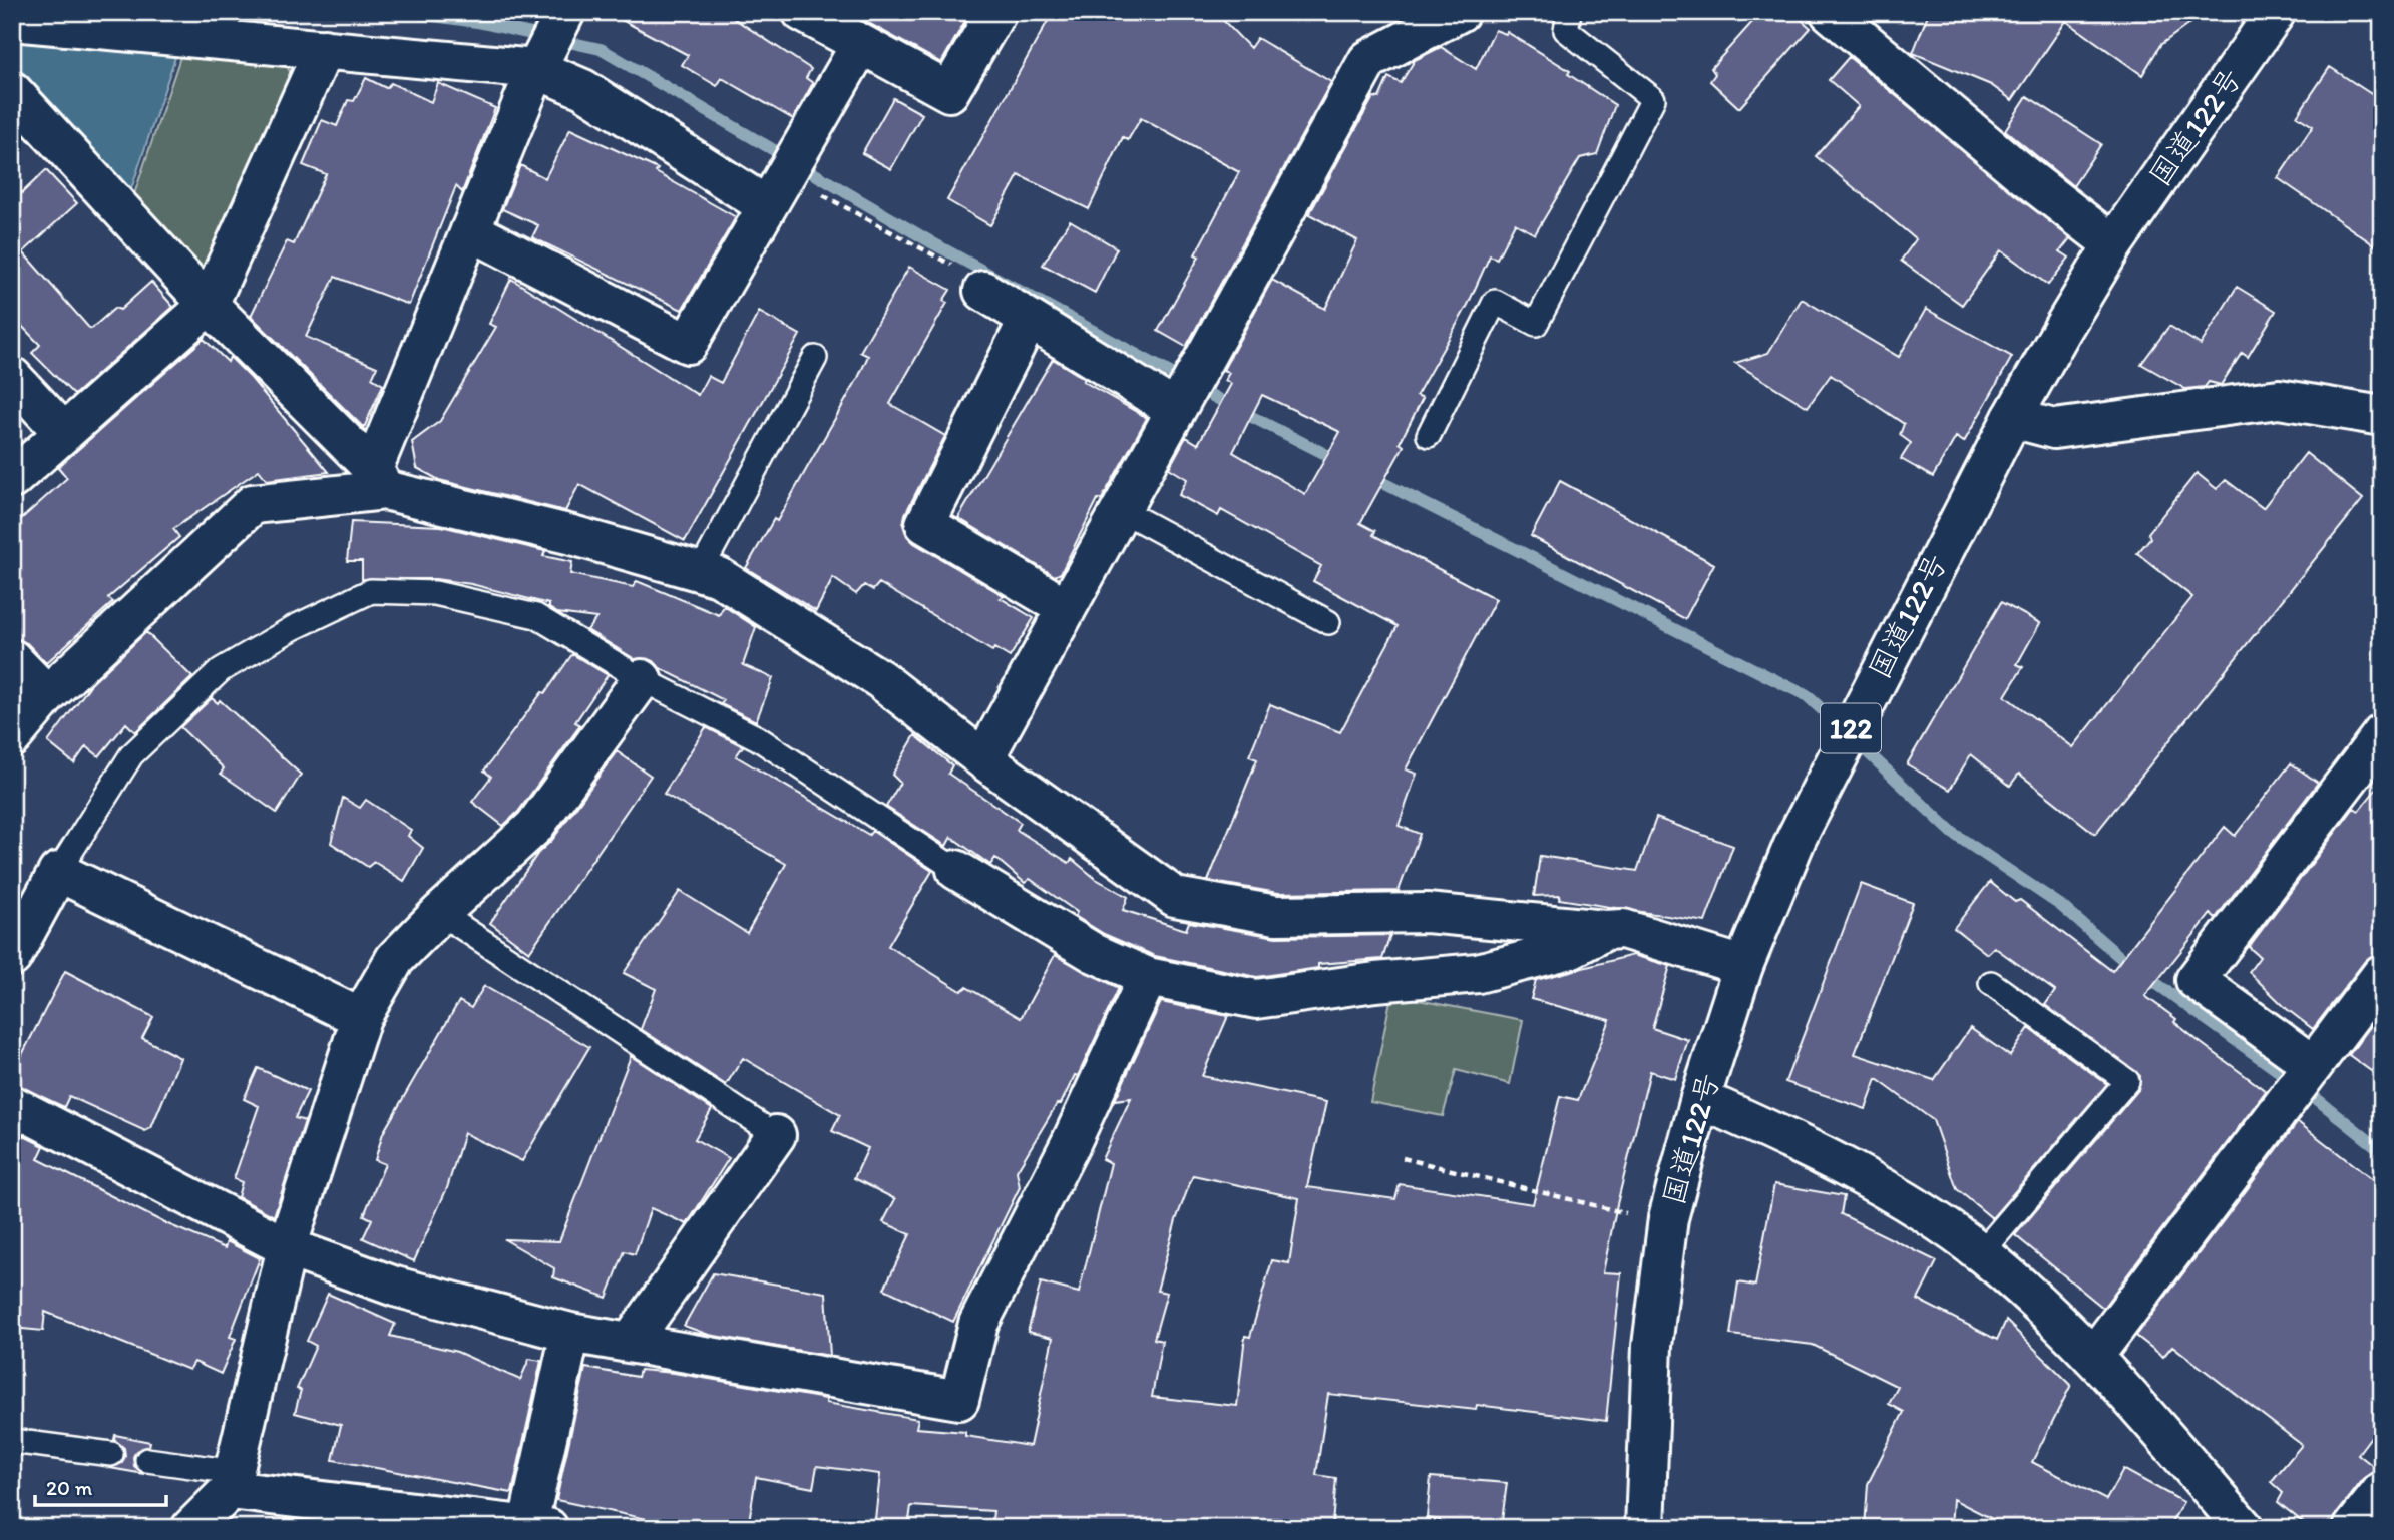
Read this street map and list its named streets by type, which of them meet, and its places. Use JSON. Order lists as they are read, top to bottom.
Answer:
{
  "streets": {
    "main road": ["国道122号", "122"]
  },
  "scale_bar": "20 m"
}
